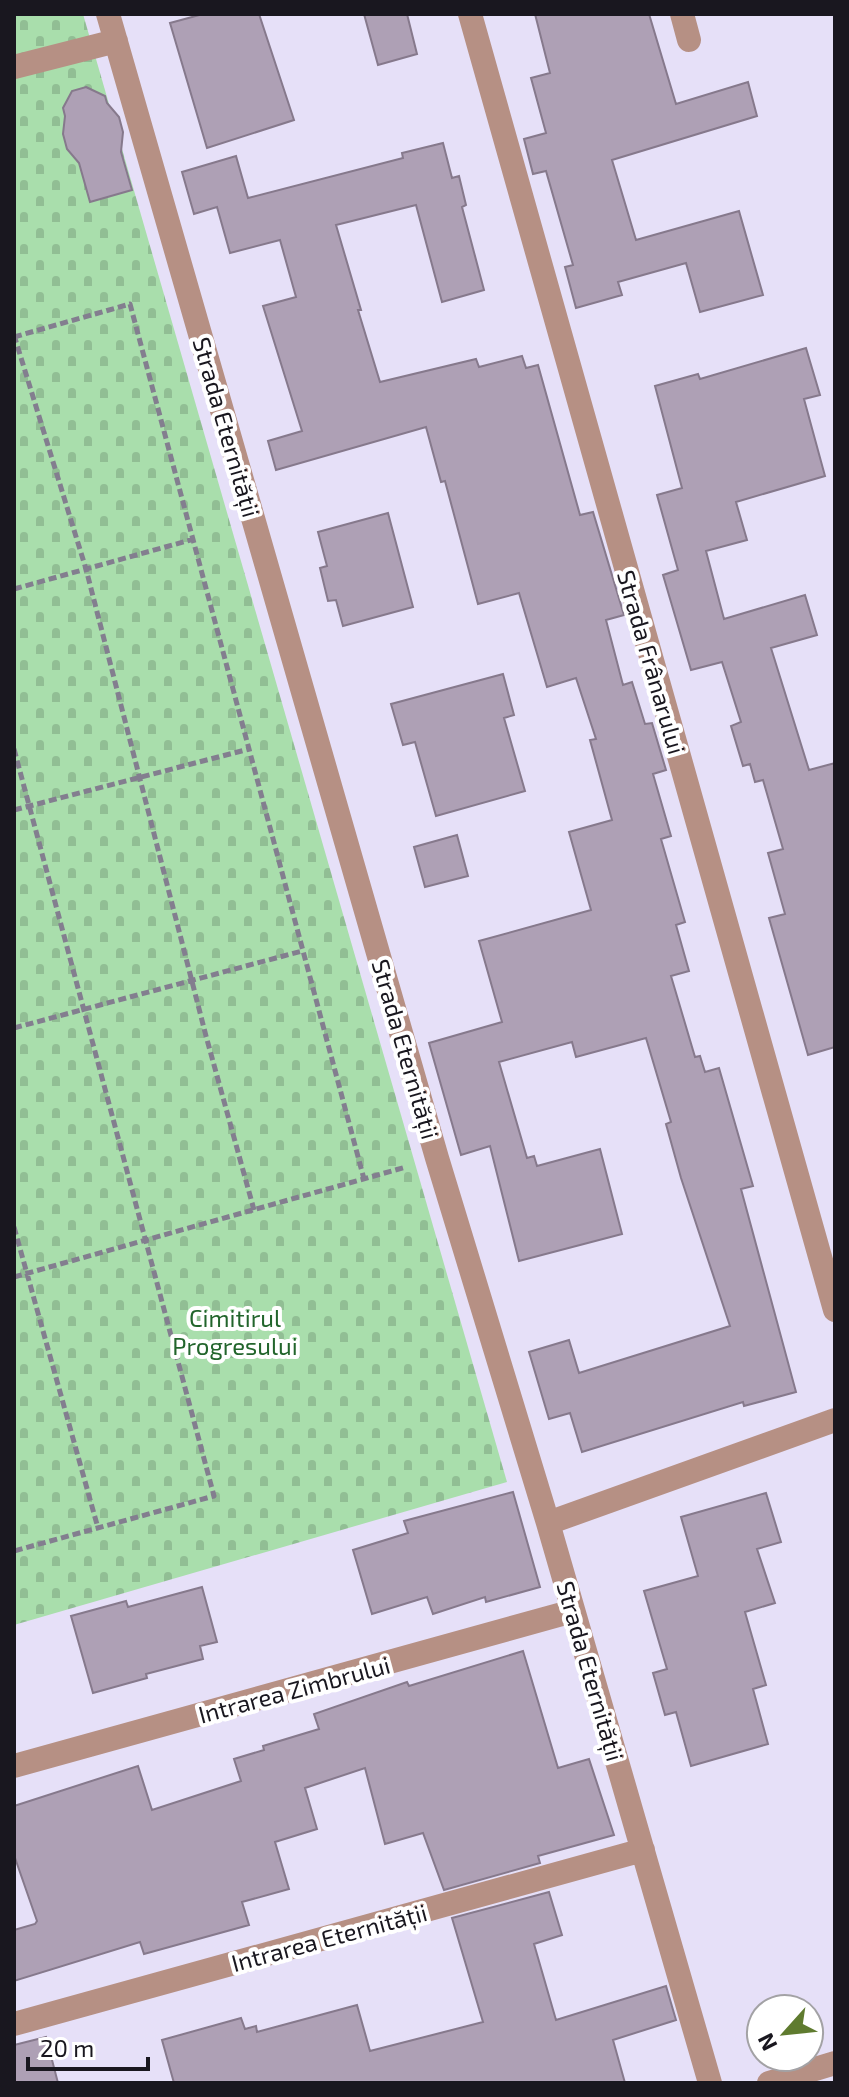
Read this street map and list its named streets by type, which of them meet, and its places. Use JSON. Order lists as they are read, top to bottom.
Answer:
{
  "streets": {
    "street": [
      "Strada Eternității",
      "Strada Frânarului",
      "Intrarea Zimbrului",
      "Intrarea Eternității"
    ]
  },
  "crossings": [
    ["Strada Eternității", "Intrarea Zimbrului"],
    ["Strada Eternității", "Intrarea Eternității"]
  ],
  "parks": ["Cimitirul Progresului"],
  "scale_bar": "20 m",
  "north": "bottom left"
}
